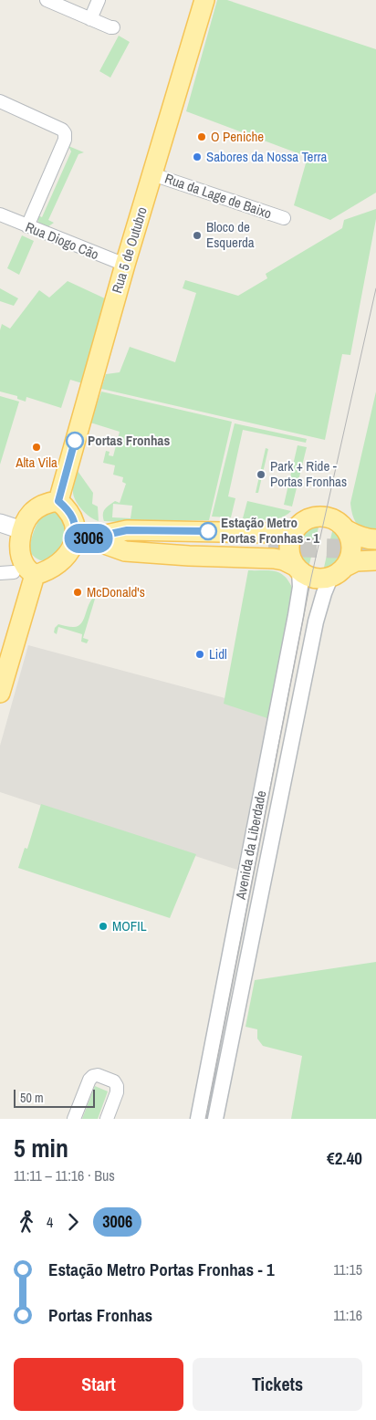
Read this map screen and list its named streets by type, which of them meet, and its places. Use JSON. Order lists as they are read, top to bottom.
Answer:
{
  "streets": {
    "main road": ["Rua 5 de Outubro"],
    "street": ["Rua da Lage de Baixo", "Rua Diogo Cão", "Avenida da Liberdade"]
  },
  "crossings": [
    ["Rua da Lage de Baixo", "Rua 5 de Outubro"],
    ["Rua Diogo Cão", "Rua 5 de Outubro"]
  ],
  "places": [
    "O Peniche",
    "Sabores da Nossa Terra",
    "Bloco de Esquerda",
    "Portas Fronhas",
    "Alta Vila",
    "Park + Ride - Portas Fronhas",
    "Estação Metro Portas Fronhas - 1",
    "McDonald's",
    "Lidl",
    "MOFIL"
  ],
  "lines": ["bus line 3006"],
  "scale_bar": "50 m",
  "page": {
    "on_map": "3006",
    "scale": "50 m",
    "heading": ["5 min", "11:11 – 11:16 · Bus", "€2.40"],
    "legs": ["4", "3006"],
    "list": [
      {
        "name": "Estação Metro Portas Fronhas - 1",
        "value": "11:15"
      },
      {
        "name": "Portas Fronhas",
        "value": "11:16"
      }
    ],
    "buttons": ["Start", "Tickets"]
  }
}
